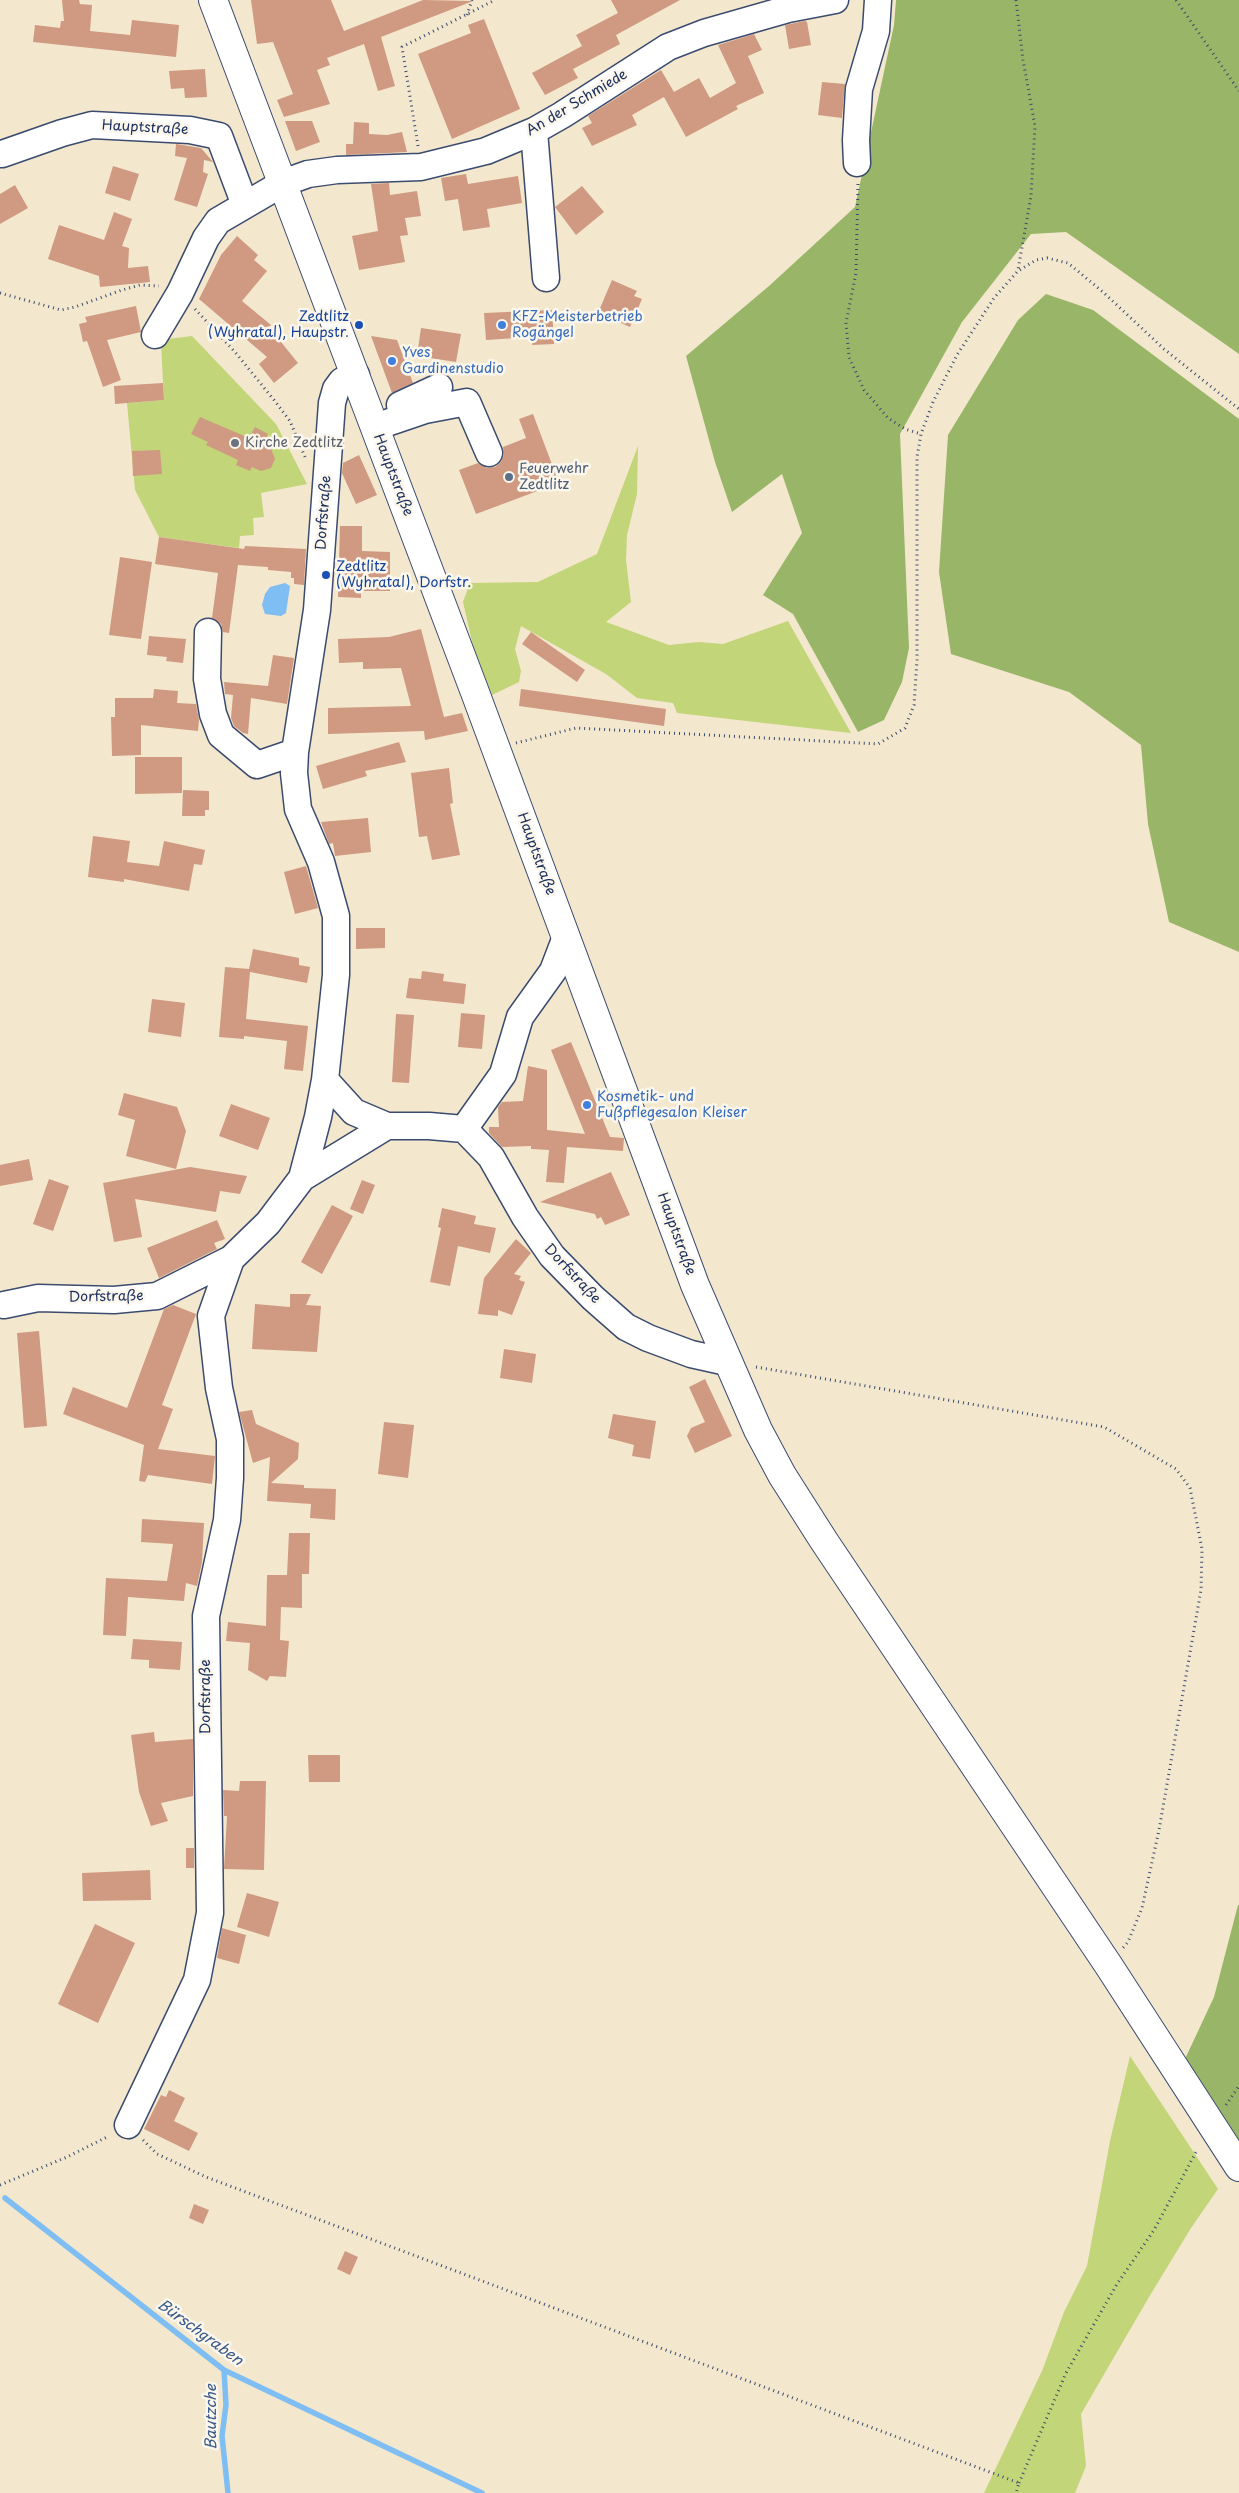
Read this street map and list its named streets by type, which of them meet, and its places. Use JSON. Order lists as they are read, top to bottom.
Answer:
{
  "streets": {
    "main road": ["Hauptstraße"],
    "street": ["An der Schmiede", "Dorfstraße"]
  },
  "crossings": [
    ["An der Schmiede", "Hauptstraße"],
    ["Hauptstraße", "Dorfstraße"]
  ],
  "water": ["Bürschgraben", "Bautzche"],
  "places": [
    "Zedtlitz (Wyhratal), Haupstr.",
    "KFZ-Meisterbetrieb Rogängel",
    "Yves Gardinenstudio",
    "Kirche Zedtlitz",
    "Feuerwehr Zedtlitz",
    "Zedtlitz (Wyhratal), Dorfstr.",
    "Kosmetik- und Fußpflegesalon Kleiser"
  ]
}
